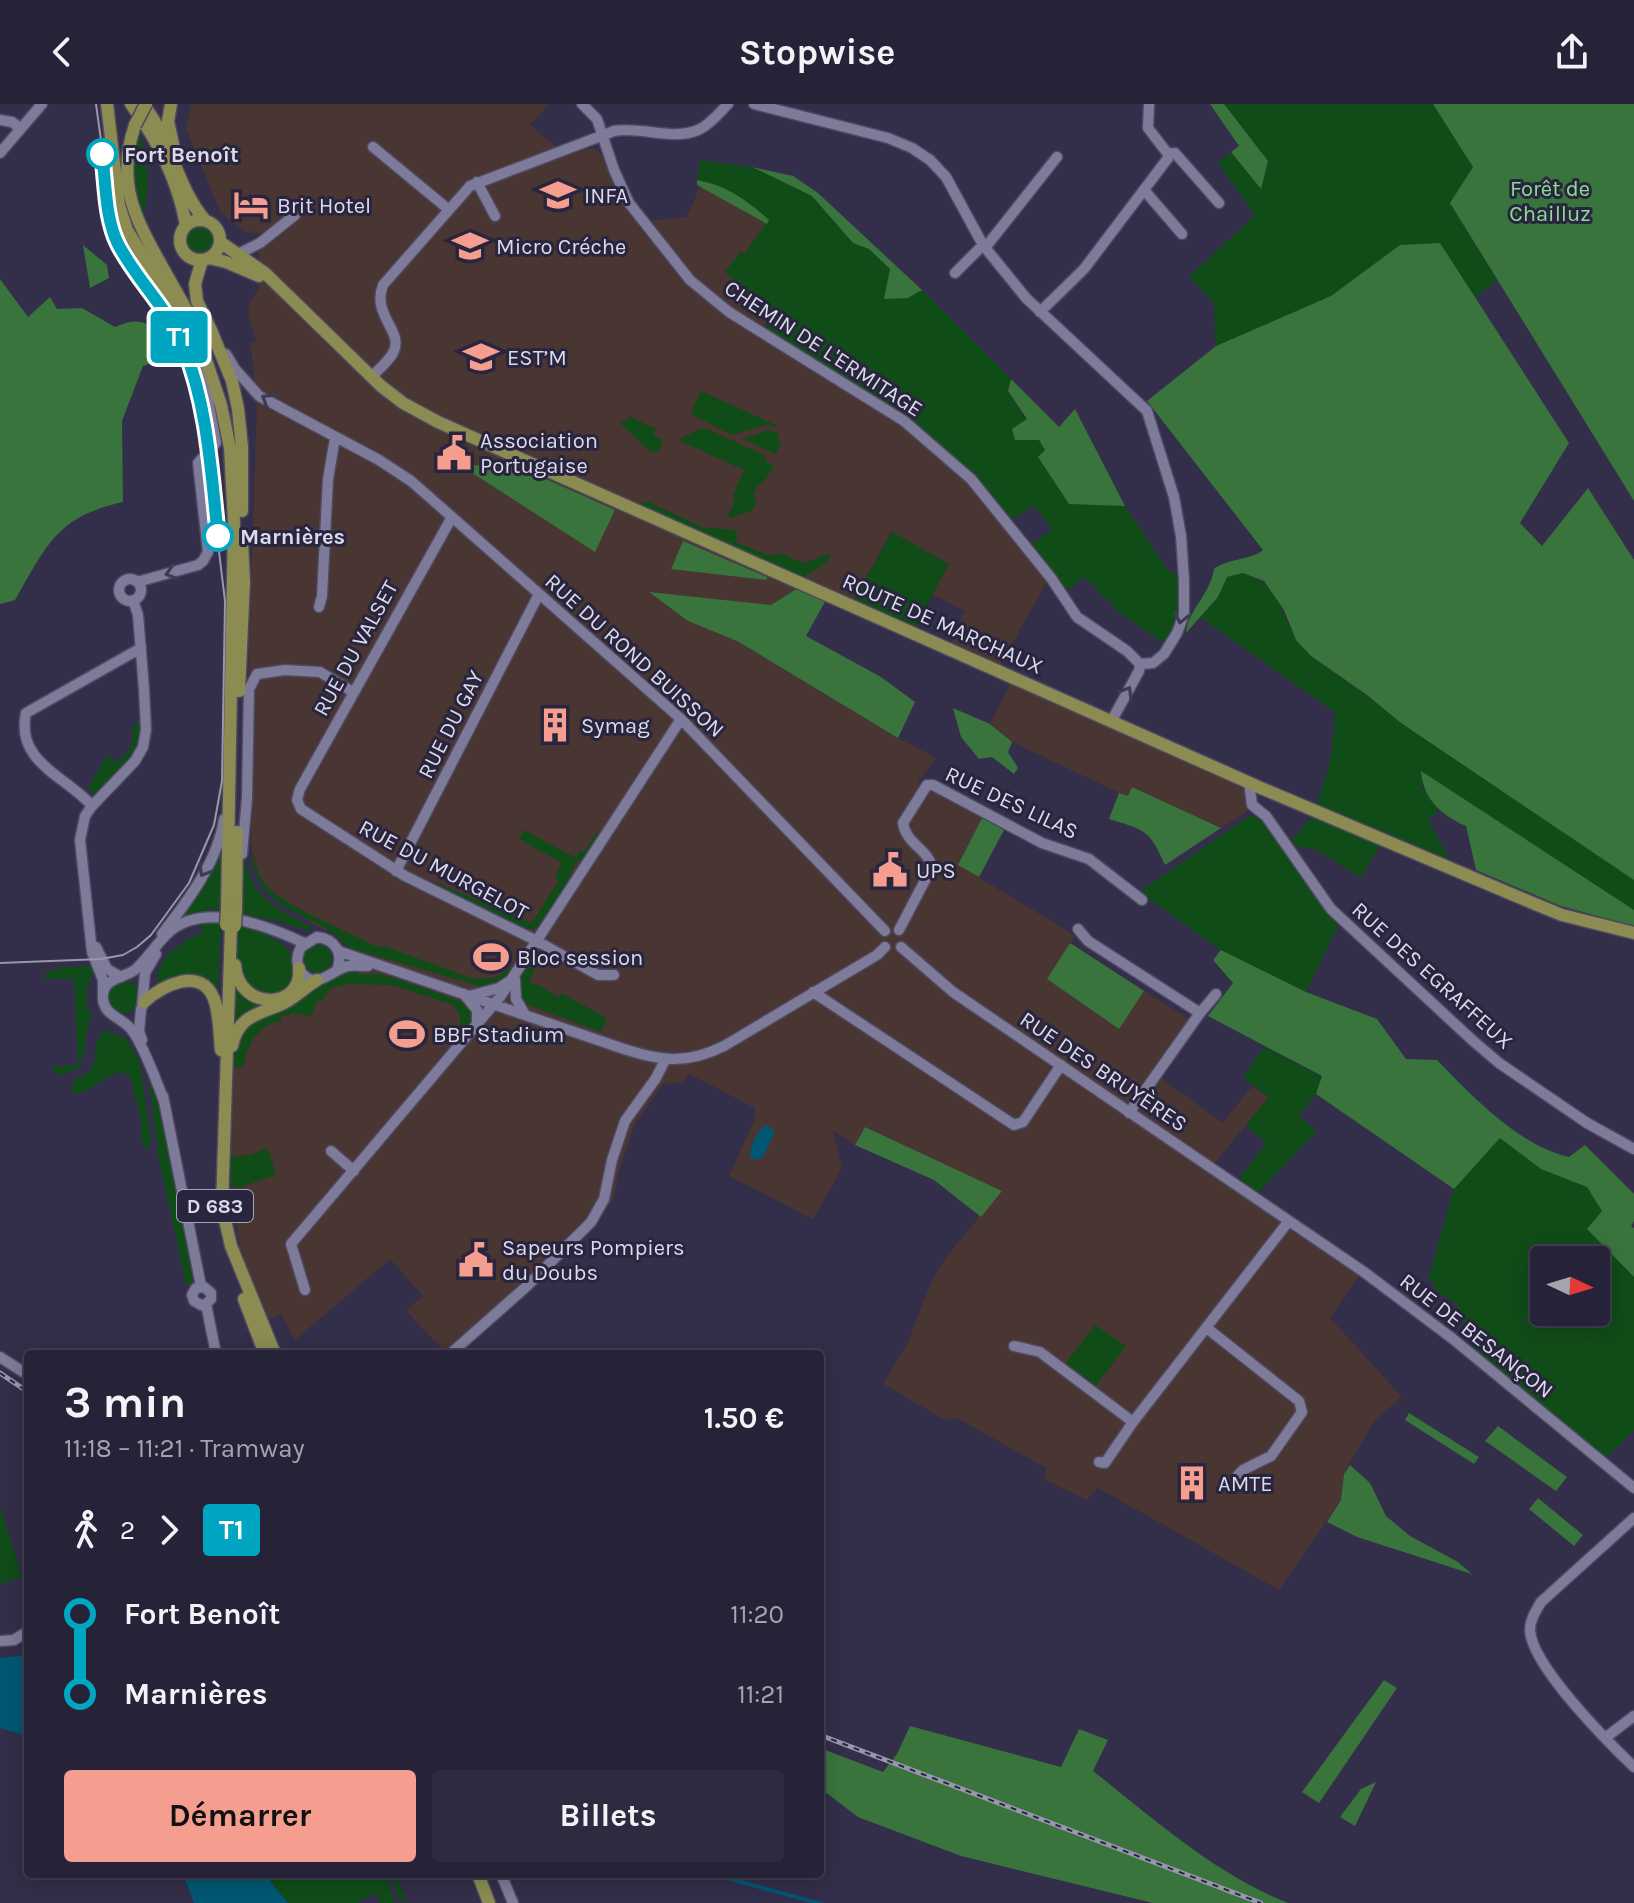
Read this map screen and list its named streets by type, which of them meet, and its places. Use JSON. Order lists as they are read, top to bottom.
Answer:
{
  "streets": {
    "main road": ["ROUTE DE MARCHAUX", "D 683"],
    "street": [
      "CHEMIN DE L'ERMITAGE",
      "RUE DU VALSET",
      "RUE DU ROND BUISSON",
      "RUE DU GAY",
      "RUE DES LILAS",
      "RUE DU MURGELOT",
      "RUE DES EGRAFFEUX",
      "RUE DES BRUYÈRES",
      "RUE DE BESANÇON"
    ]
  },
  "crossings": [
    ["ROUTE DE MARCHAUX", "RUE DES EGRAFFEUX"],
    ["ROUTE DE MARCHAUX", "D 683"],
    ["RUE DU VALSET", "RUE DU ROND BUISSON"],
    ["RUE DU VALSET", "RUE DU MURGELOT"],
    ["RUE DU ROND BUISSON", "RUE DU GAY"],
    ["RUE DU ROND BUISSON", "RUE DES LILAS"],
    ["RUE DU ROND BUISSON", "RUE DES BRUYÈRES"],
    ["RUE DU ROND BUISSON", "D 683"],
    ["RUE DU GAY", "RUE DU MURGELOT"],
    ["RUE DES LILAS", "RUE DES BRUYÈRES"],
    ["RUE DES BRUYÈRES", "RUE DE BESANÇON"]
  ],
  "parks": ["Forêt de Chailluz"],
  "places": {
    "other": ["Fort Benoît", "Marnières"],
    "school or university": ["INFA", "Micro Créche", "EST’M"],
    "hotel": ["Brit Hotel"],
    "public building": ["Association Portugaise", "UPS", "Sapeurs Pompiers du Doubs"],
    "building": ["Symag", "AMTE"],
    "sports": ["Bloc session", "BBF Stadium"]
  },
  "lines": ["tram line T1"],
  "north": "right",
  "page": {
    "header": "Stopwise",
    "on_map": "T1",
    "heading": ["3 min", "11:18 – 11:21 · Tramway", "1.50 €"],
    "legs": ["2", "T1"],
    "list": [
      {
        "name": "Fort Benoît",
        "value": "11:20"
      },
      {
        "name": "Marnières",
        "value": "11:21"
      }
    ],
    "buttons": ["Démarrer", "Billets"]
  }
}
